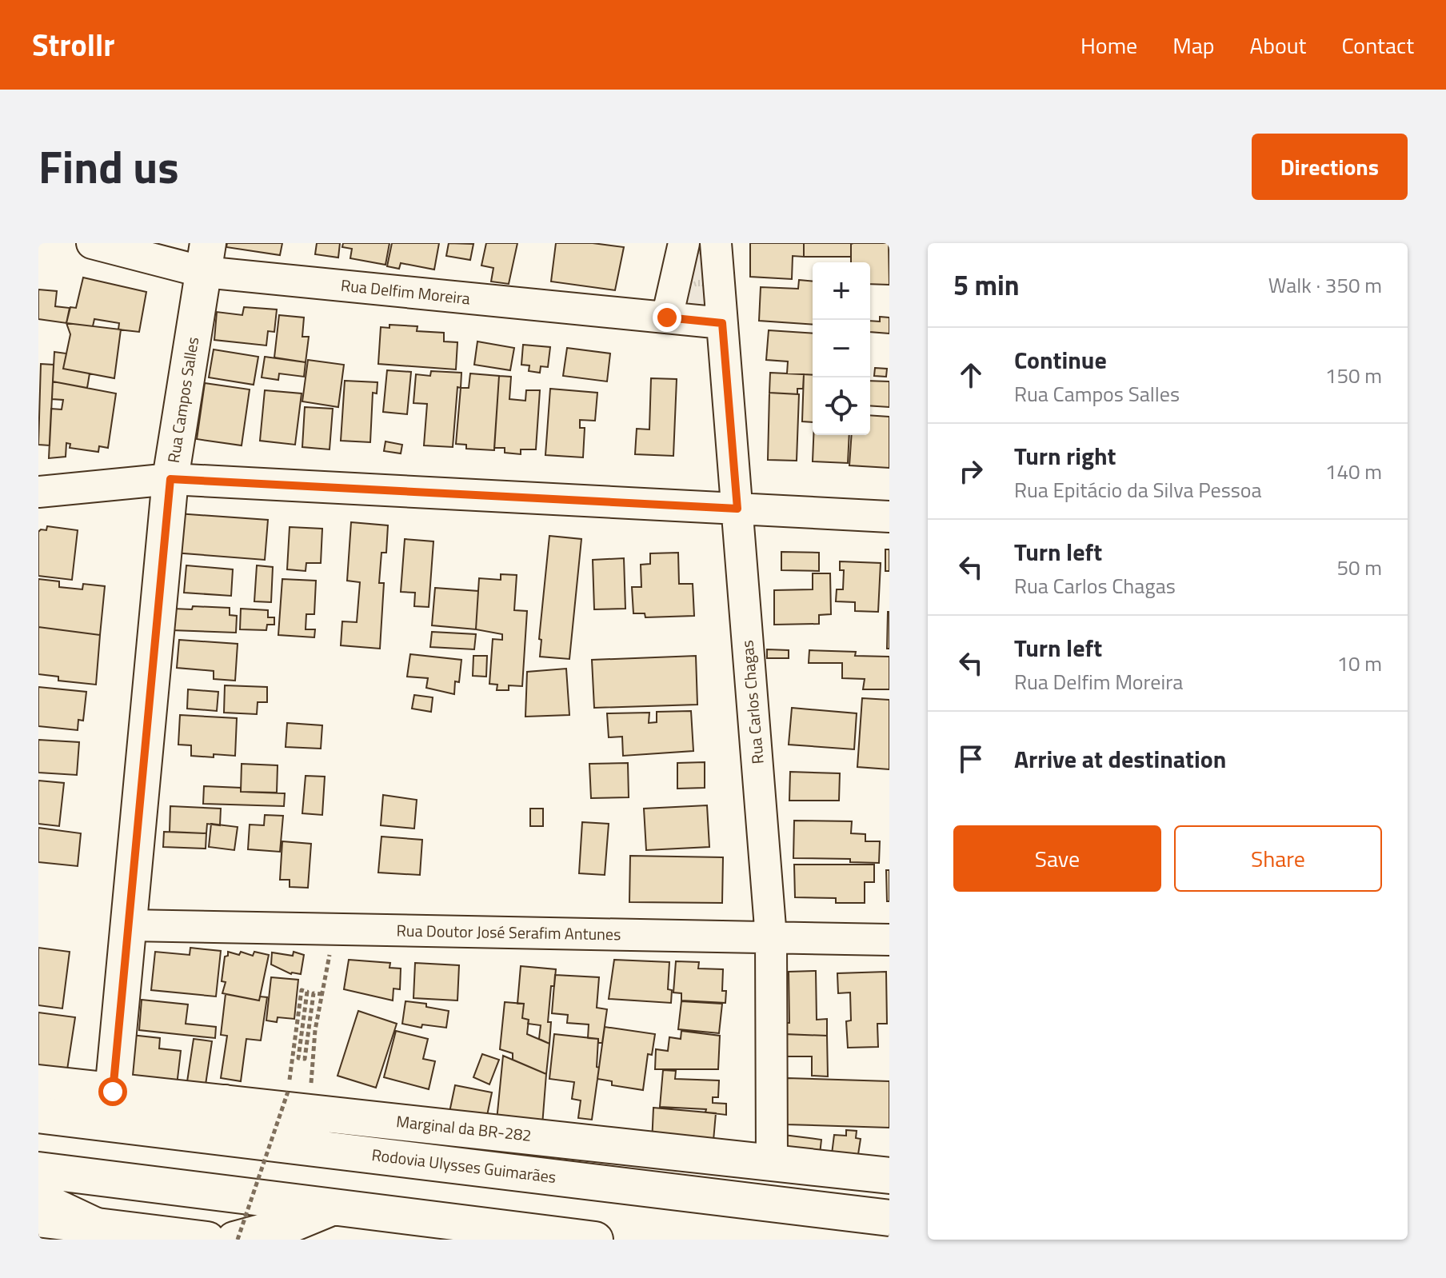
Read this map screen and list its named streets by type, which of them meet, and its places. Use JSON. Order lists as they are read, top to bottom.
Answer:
{
  "streets": {
    "main road": ["Rua Campos Salles", "Marginal da BR-282", "Rodovia Ulysses Guimarães"],
    "street": ["Rua Delfim Moreira", "Rua Carlos Chagas", "Rua Doutor José Serafim Antunes"]
  },
  "crossings": [
    ["Rua Delfim Moreira", "Rua Campos Salles"],
    ["Rua Delfim Moreira", "Rua Carlos Chagas"],
    ["Rua Campos Salles", "Rua Doutor José Serafim Antunes"],
    ["Rua Campos Salles", "Marginal da BR-282"],
    ["Rua Carlos Chagas", "Rua Doutor José Serafim Antunes"],
    ["Rua Carlos Chagas", "Marginal da BR-282"]
  ],
  "page": {
    "header": "Strollr",
    "nav": [
      "Home",
      "Map",
      "About",
      "Contact"
    ],
    "title": "Find us",
    "buttons": [
      "Directions",
      ["Save", "Share"]
    ],
    "heading": ["5 min", "Walk · 350 m"],
    "map_buttons": ["+", "−"],
    "list": [
      ["Continue", "Rua Campos Salles", "150 m"],
      ["Turn right", "Rua Epitácio da Silva Pessoa", "140 m"],
      ["Turn left", "Rua Carlos Chagas", "50 m"],
      ["Turn left", "Rua Delfim Moreira", "10 m"],
      "Arrive at destination"
    ]
  }
}
